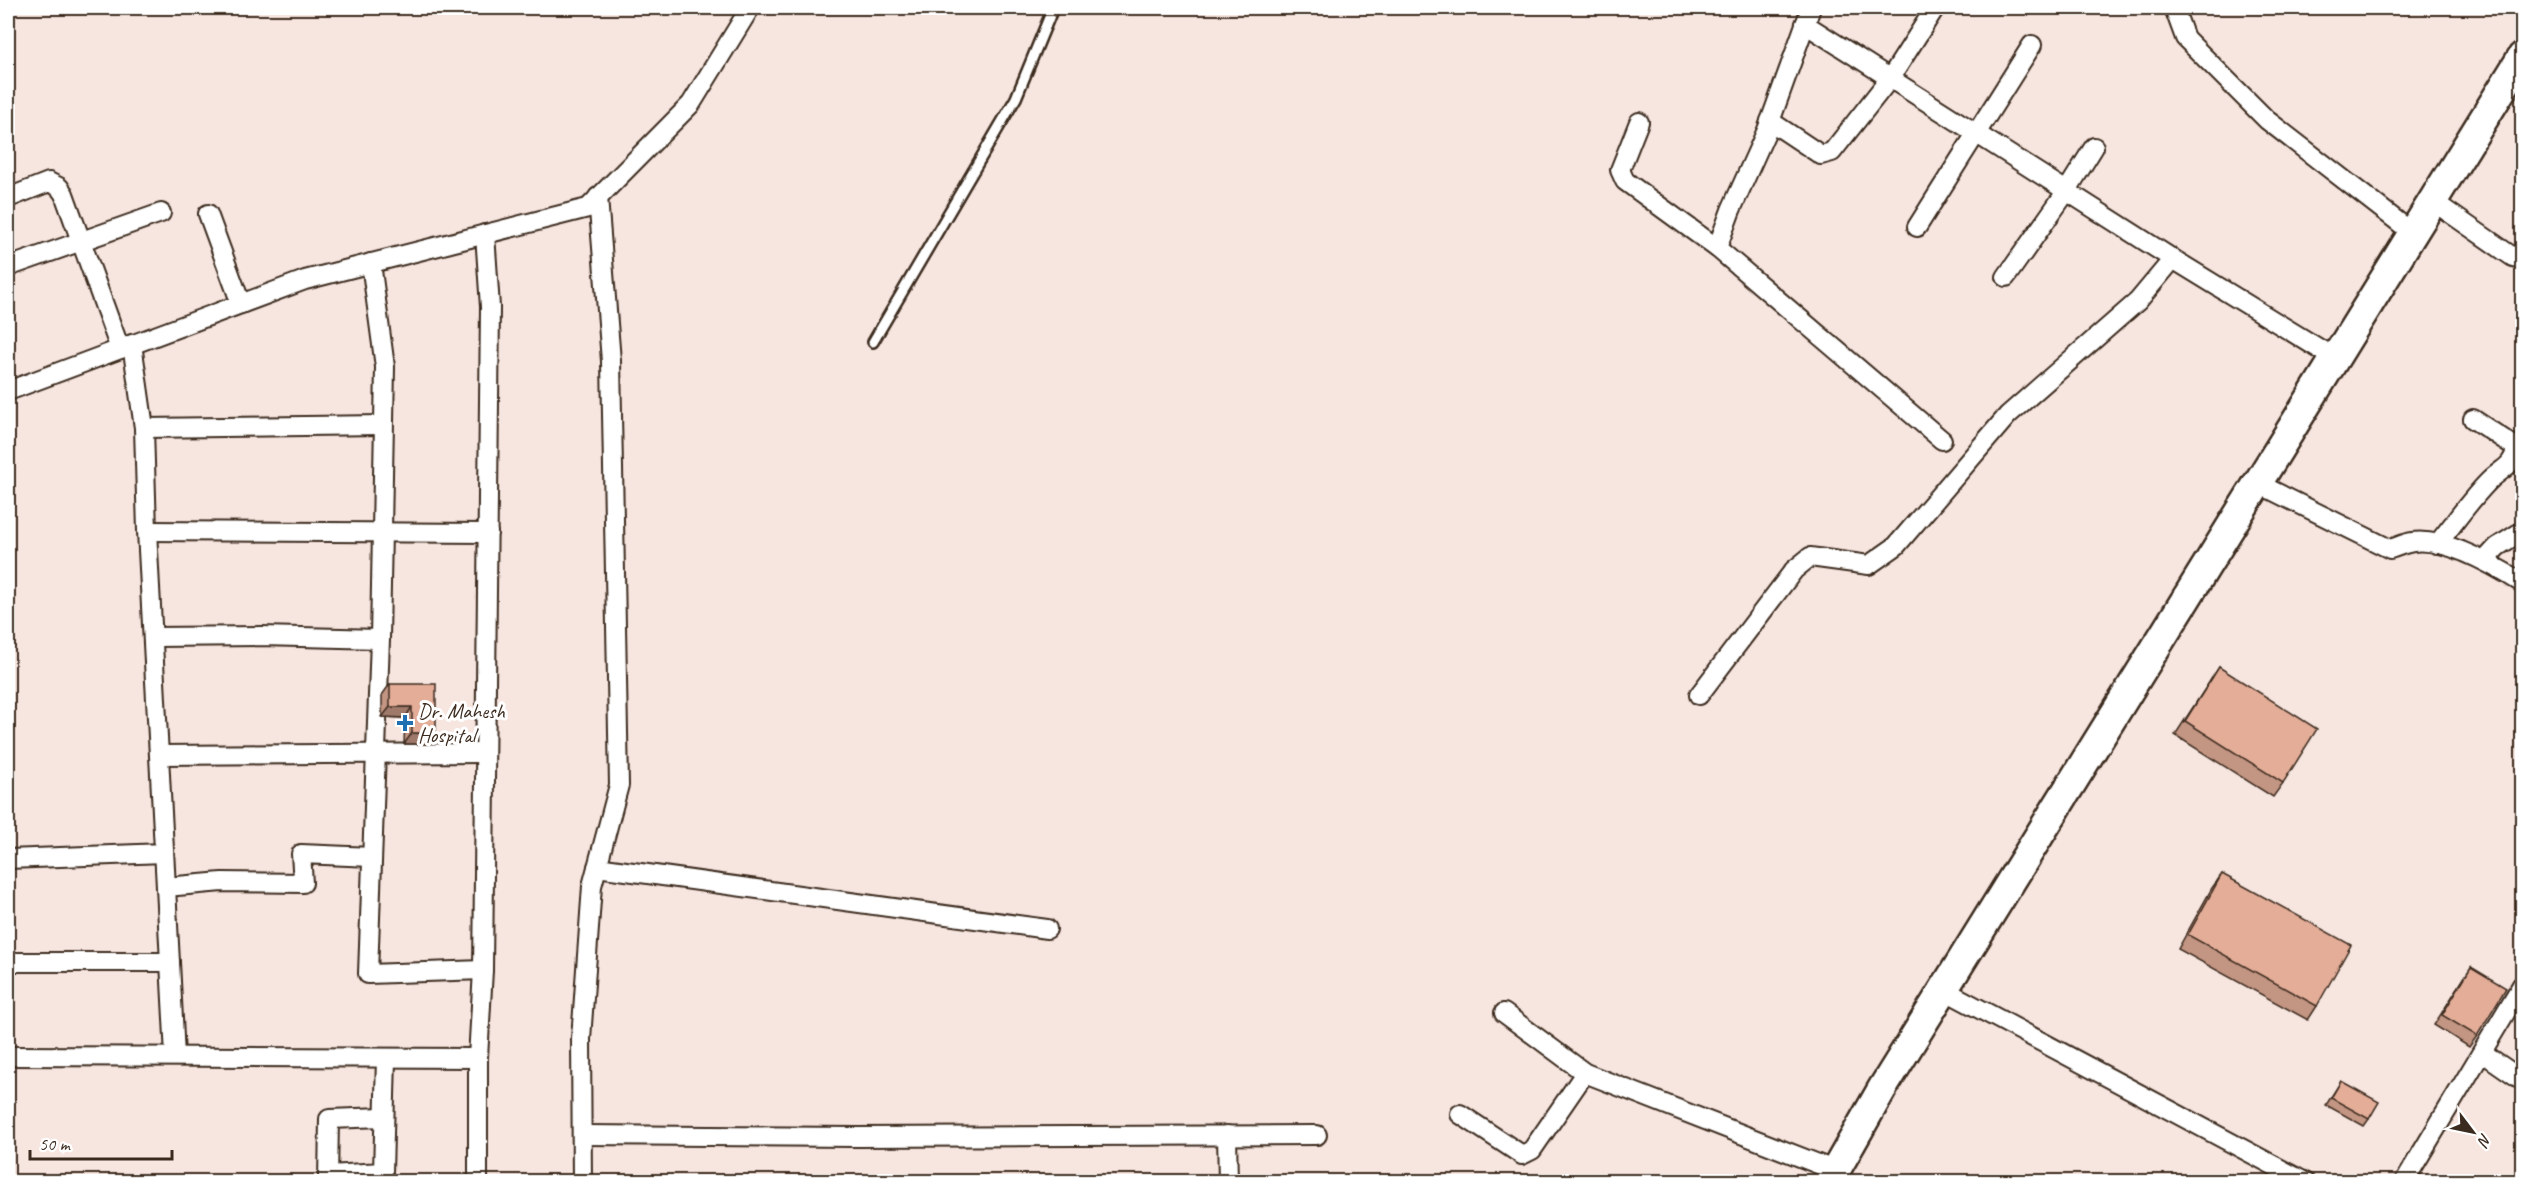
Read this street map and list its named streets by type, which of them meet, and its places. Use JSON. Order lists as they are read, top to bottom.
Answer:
{
  "places": {
    "health": ["Dr. Mahesh Hospital"]
  },
  "scale_bar": "50 m",
  "north": "bottom right"
}
